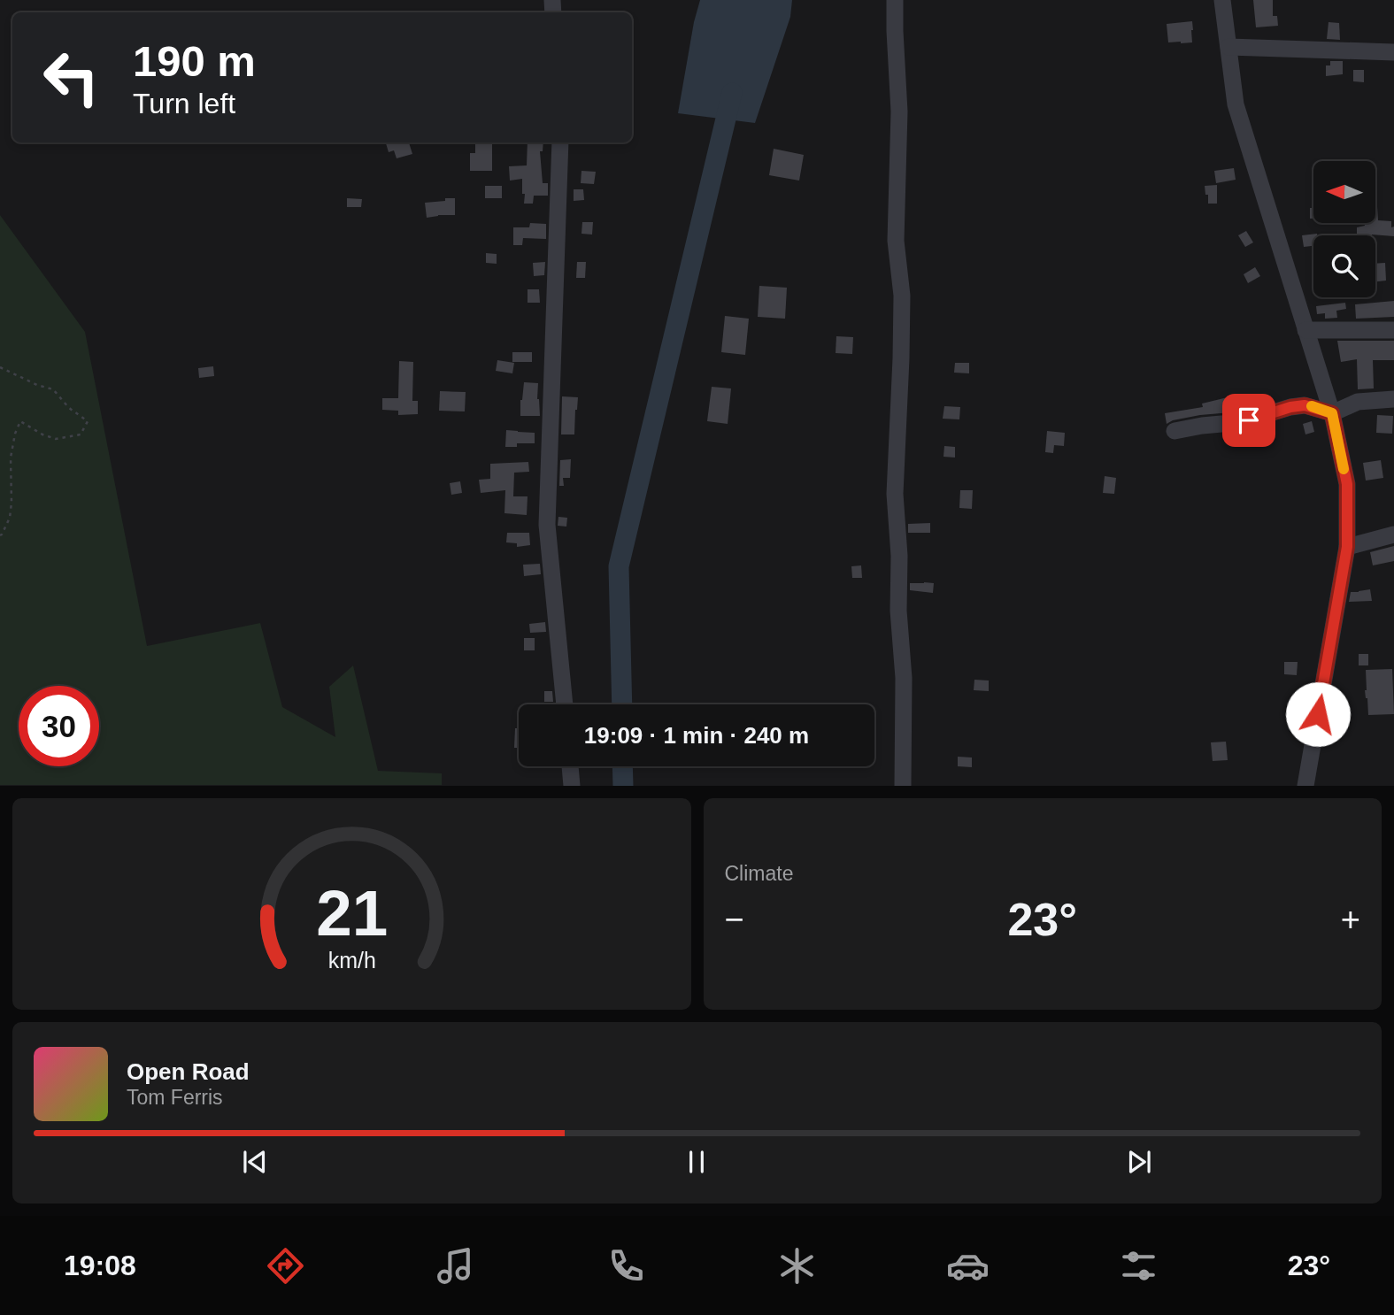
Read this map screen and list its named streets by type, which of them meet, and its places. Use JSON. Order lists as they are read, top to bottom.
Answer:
{
  "north": "left",
  "page": {
    "turn": ["190 m", "Turn left"],
    "limit": "30",
    "trip": "19:09 · 1 min · 240 m",
    "tile": "Climate",
    "heat": ["−", "23°", "+"],
    "song": ["Open Road", "Tom Ferris"],
    "tabs": ["19:08", "23°"],
    "gauge": ["21", "km/h"]
  }
}
